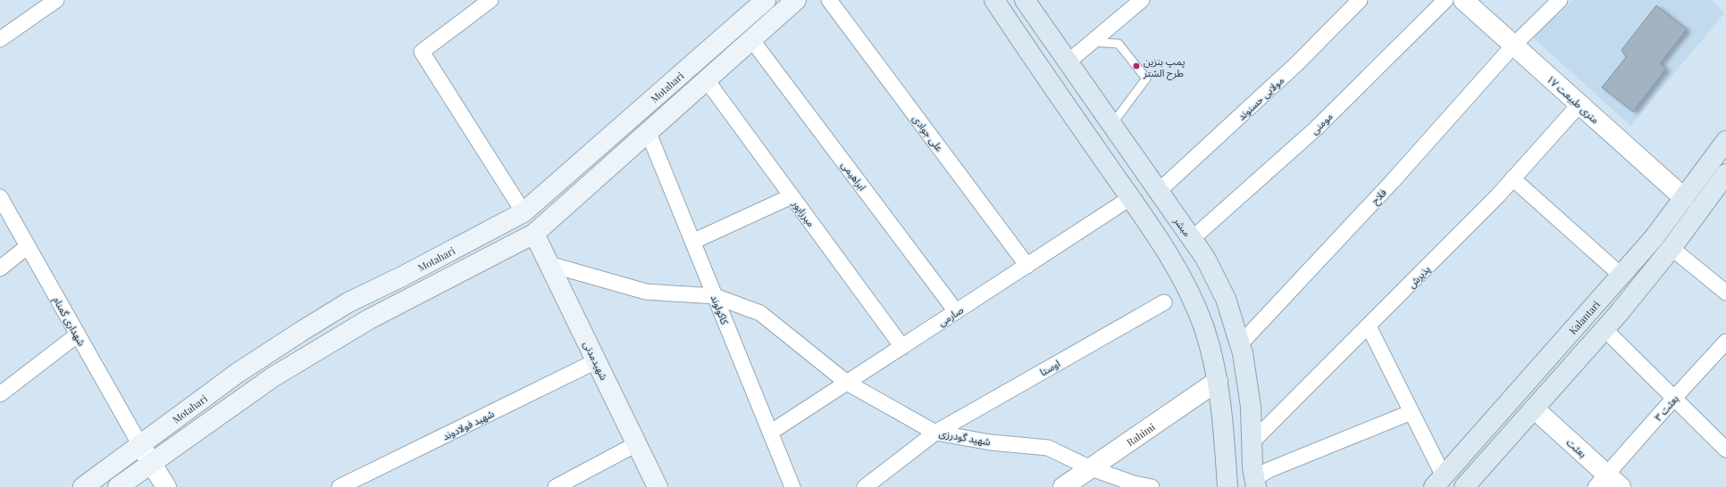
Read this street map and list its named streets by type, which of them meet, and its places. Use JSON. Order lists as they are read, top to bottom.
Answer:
{
  "streets": {
    "main road": [
      "Motahari",
      "مبشر",
      "Kalantari",
      "شهیدمدنی"
    ],
    "street": [
      "مولایی حسنوند",
      "۱۷ متری طبیعت",
      "مومنی",
      "علی جوادی",
      "ابراهیمی",
      "فلاح",
      "میرزاپور",
      "پذیرش",
      "کاکولوند",
      "صارمی",
      "شهداری گمنام",
      "اوستا",
      "بعثت ۳",
      "شهید فولادوند",
      "Rahimi",
      "شهید گودرزی",
      "بعثت"
    ]
  },
  "crossings": [
    ["Motahari", "شهداری گمنام"],
    ["مولایی حسنوند", "مبشر"],
    ["۱۷ متری طبیعت", "فلاح"],
    ["۱۷ متری طبیعت", "پذیرش"],
    ["۱۷ متری طبیعت", "Kalantari"],
    ["مومنی", "مبشر"],
    ["علی جوادی", "صارمی"],
    ["ابراهیمی", "صارمی"],
    ["فلاح", "مبشر"],
    ["میرزاپور", "صارمی"],
    ["مبشر", "پذیرش"],
    ["کاکولوند", "صارمی"],
    ["کاکولوند", "شهید گودرزی"],
    ["صارمی", "شهید گودرزی"],
    ["شهیدمدنی", "شهید فولادوند"],
    ["شهیدمدنی", "شهید گودرزی"],
    ["اوستا", "شهید گودرزی"],
    ["بعثت ۳", "بعثت"],
    ["Rahimi", "شهید گودرزی"]
  ],
  "places": ["پمپ بنزین طرح الشتر"]
}
